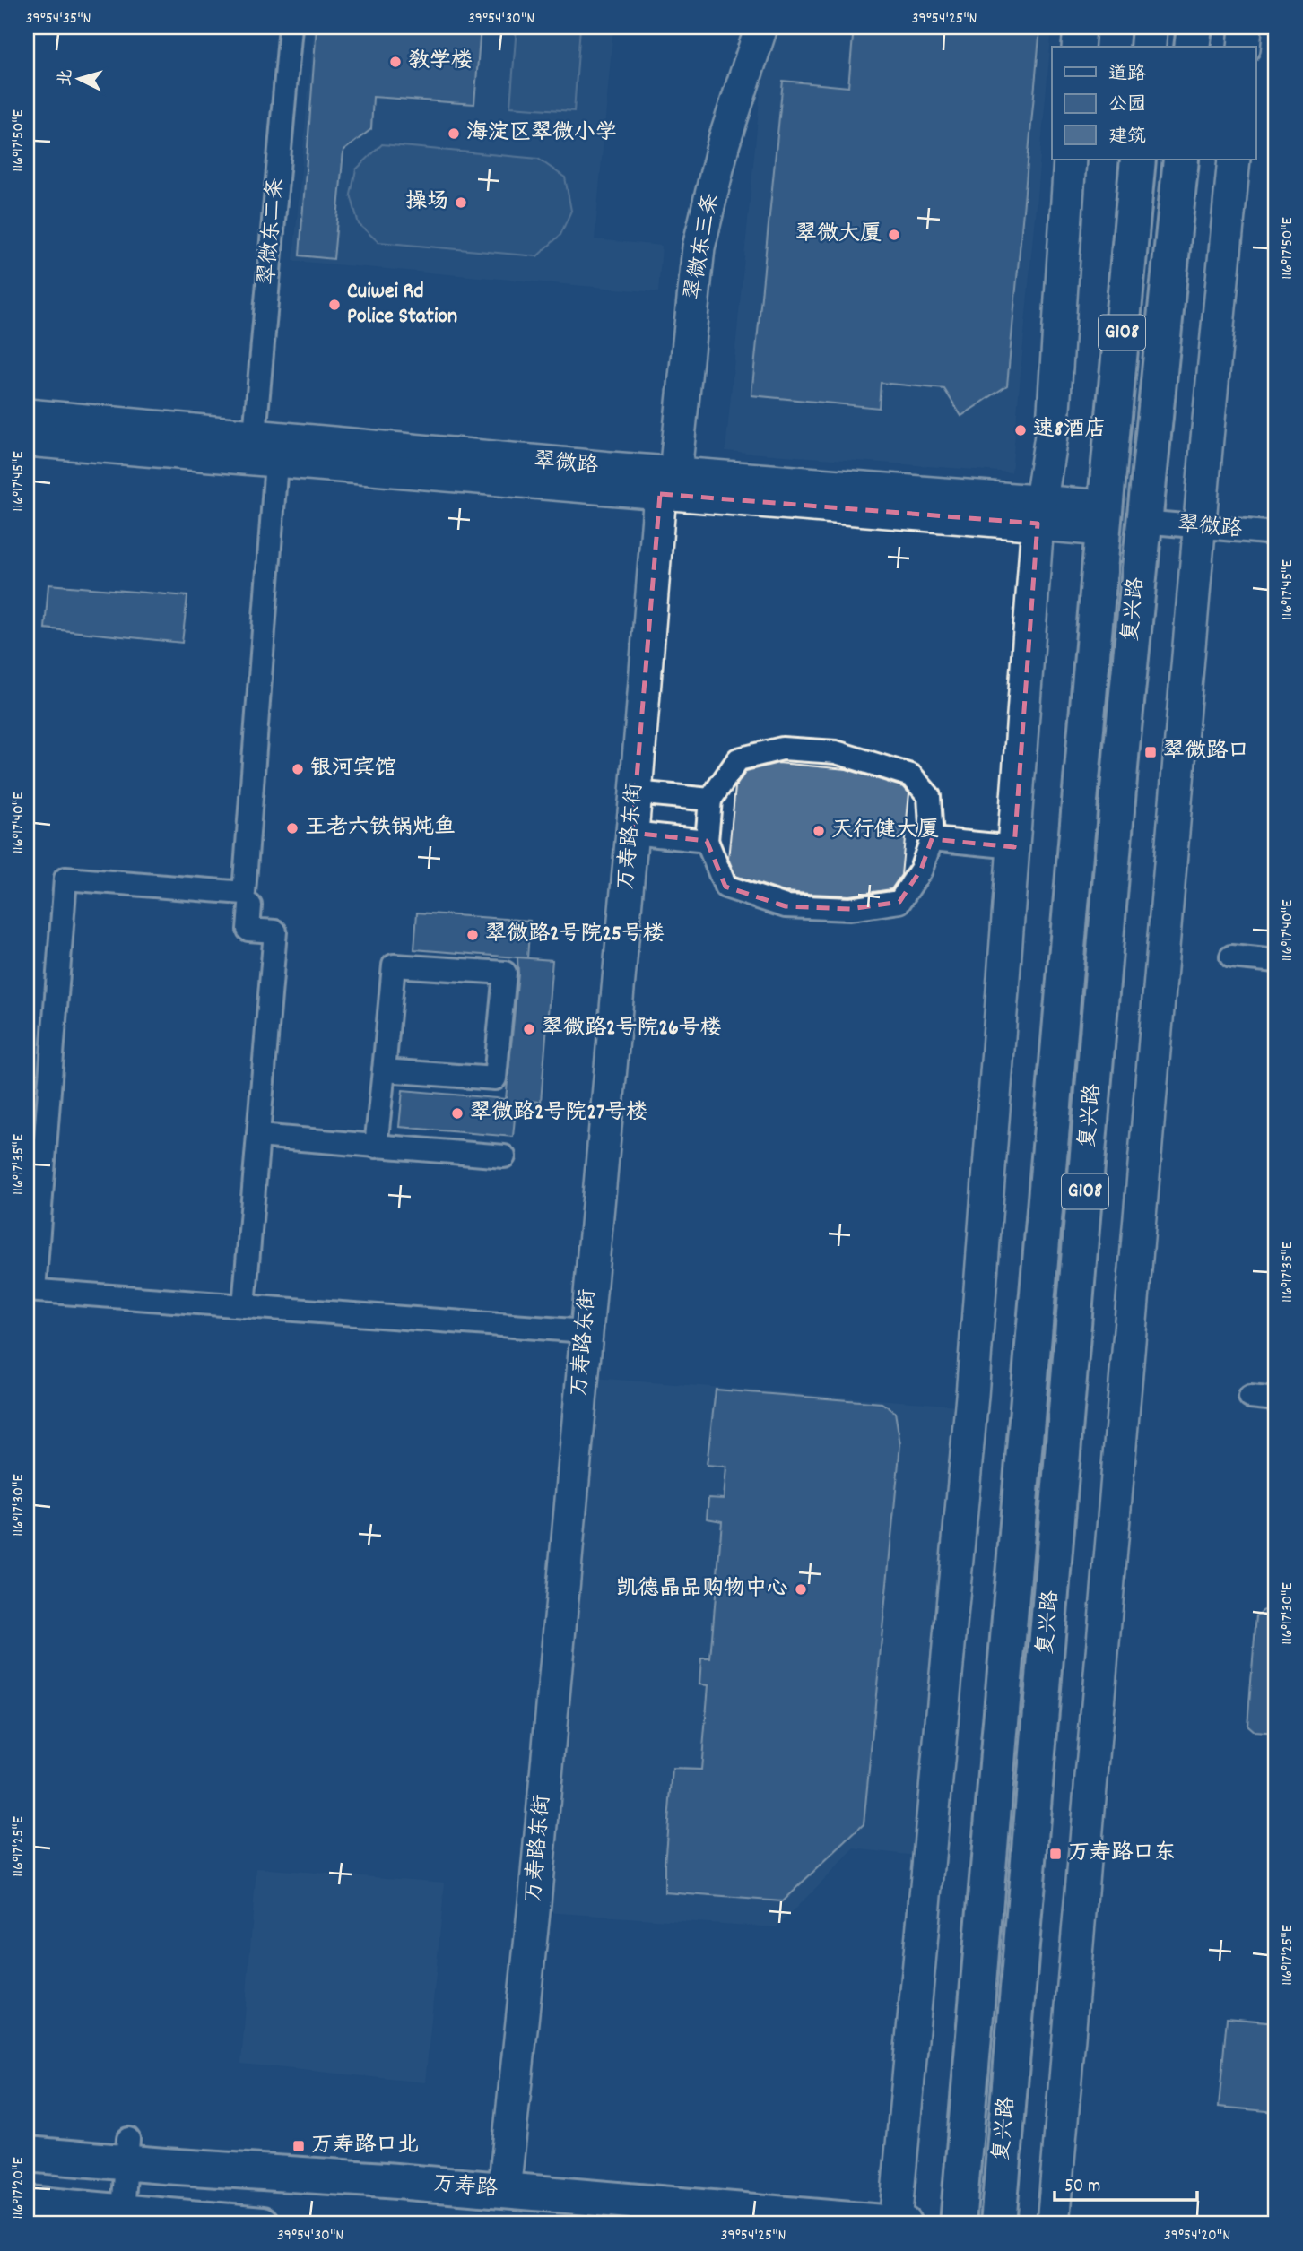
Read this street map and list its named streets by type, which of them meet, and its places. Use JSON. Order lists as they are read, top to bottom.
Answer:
{
  "streets": {
    "main road": ["G108", "复兴路", "万寿路"],
    "street": [
      "翠微东二条",
      "翠微东三条",
      "翠微路",
      "万寿路东街"
    ]
  },
  "crossings": [
    ["翠微东二条", "翠微路"],
    ["翠微东三条", "翠微路"],
    ["翠微东三条", "万寿路东街"],
    ["翠微路", "复兴路"],
    ["翠微路", "万寿路东街"],
    ["万寿路东街", "万寿路"]
  ],
  "places": {
    "other": [
      "教学楼",
      "海淀区翠微小学",
      "操场",
      "翠微大厦",
      "Cuiwei Rd Police Station",
      "速8酒店",
      "银河宾馆",
      "王老六铁锅炖鱼",
      "天行健大厦",
      "翠微路2号院25号楼",
      "翠微路2号院26号楼",
      "翠微路2号院27号楼",
      "凯德晶品购物中心"
    ],
    "transit": ["翠微路口", "万寿路口东", "万寿路口北"]
  },
  "legend": ["道路", "公园", "建筑"],
  "scale_bar": "50 m",
  "north": "left",
  "coordinates": [
    "39°54'35\"N",
    "39°54'30\"N",
    "39°54'25\"N",
    "116°17'50\"E",
    "116°17'45\"E",
    "116°17'40\"E",
    "116°17'35\"E",
    "116°17'30\"E",
    "116°17'25\"E",
    "116°17'20\"E",
    "39°54'20\"N"
  ]
}
